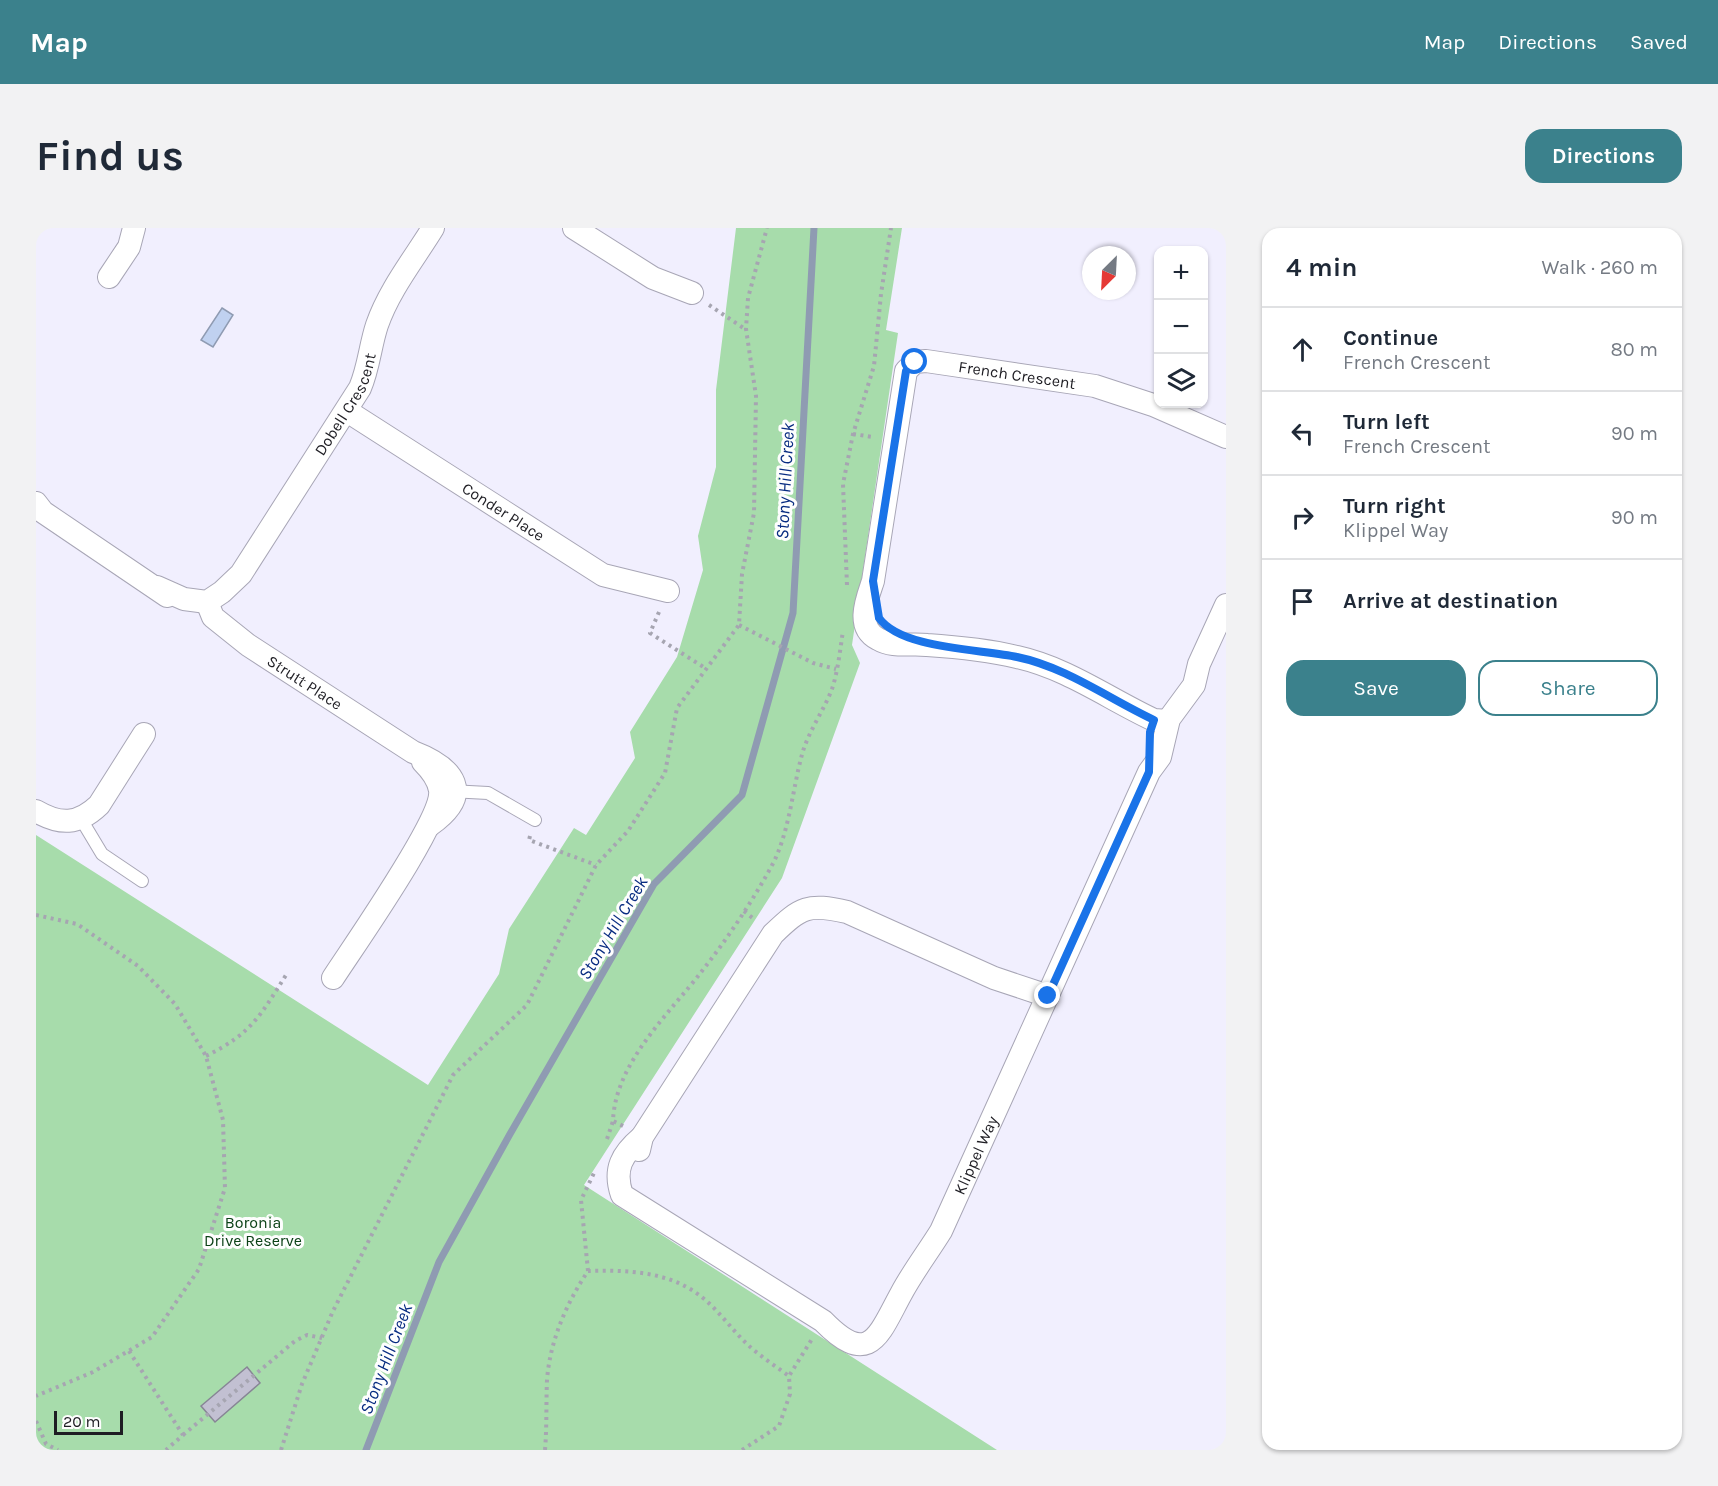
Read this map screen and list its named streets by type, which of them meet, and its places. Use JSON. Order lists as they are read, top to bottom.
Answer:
{
  "streets": {
    "street": [
      "French Crescent",
      "Dobell Crescent",
      "Conder Place",
      "Strutt Place",
      "Klippel Way"
    ]
  },
  "crossings": [
    ["French Crescent", "Klippel Way"],
    ["Dobell Crescent", "Conder Place"],
    ["Dobell Crescent", "Strutt Place"]
  ],
  "water": ["Stony Hill Creek"],
  "parks": ["Boronia Drive Reserve"],
  "scale_bar": "20 m",
  "north": "bottom left",
  "page": {
    "header": "Map",
    "nav": ["Map", "Directions", "Saved"],
    "buttons": [
      "Directions",
      ["Save", "Share"]
    ],
    "title": "Find us",
    "heading": ["4 min", "Walk · 260 m"],
    "map_buttons": ["+", "−"],
    "list": [
      ["Continue", "French Crescent", "80 m"],
      ["Turn left", "French Crescent", "90 m"],
      ["Turn right", "Klippel Way", "90 m"],
      "Arrive at destination"
    ],
    "scale": "20 m"
  }
}
